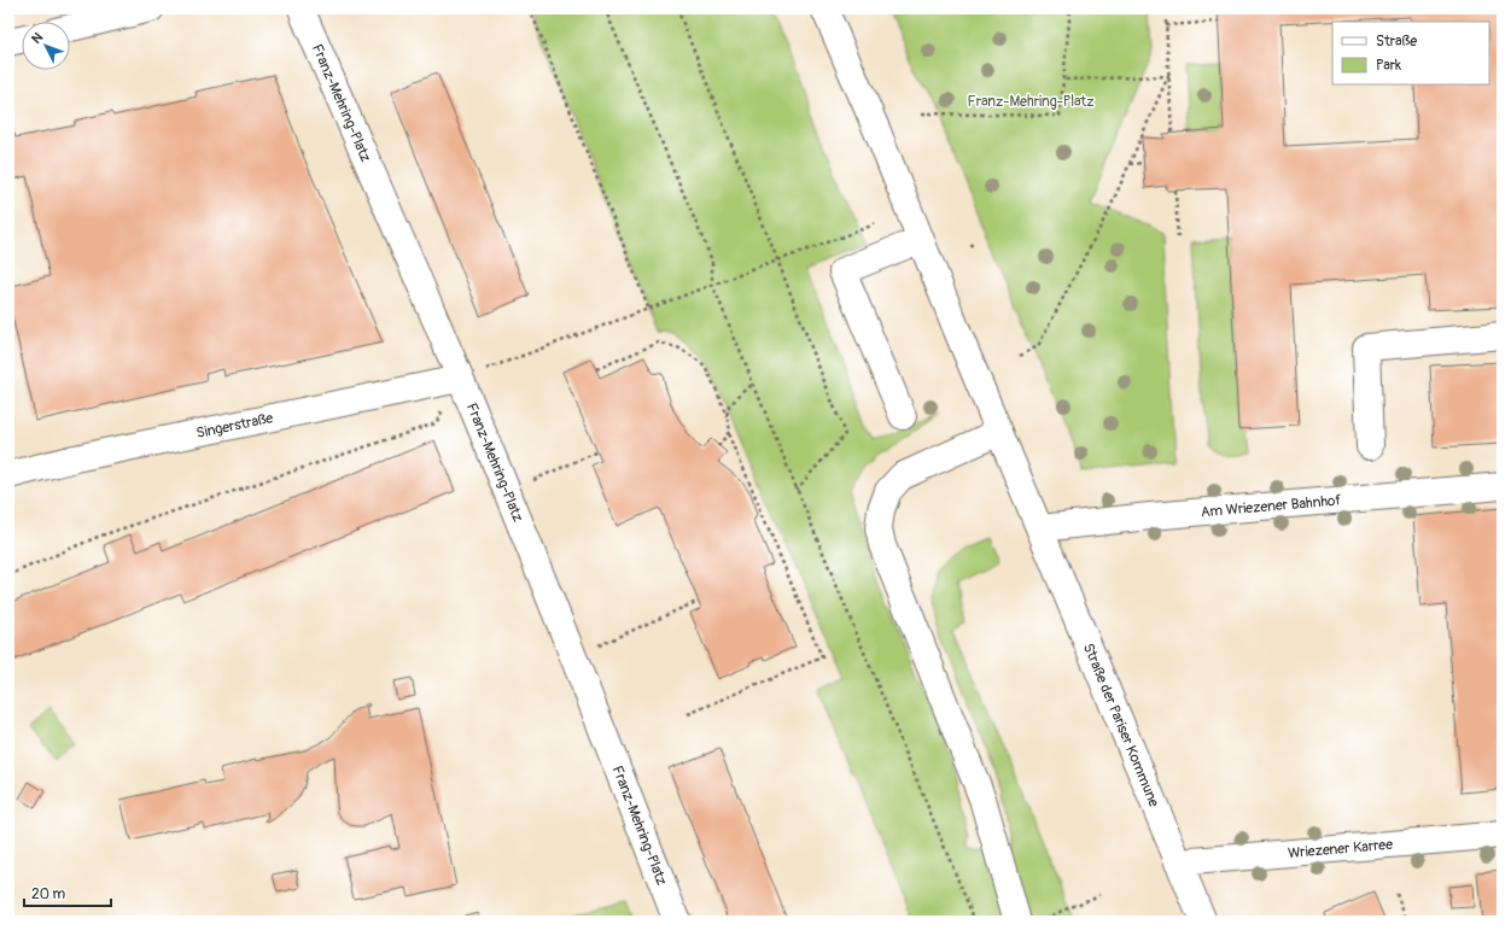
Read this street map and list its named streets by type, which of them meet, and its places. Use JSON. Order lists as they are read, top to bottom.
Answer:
{
  "streets": {
    "street": [
      "Franz-Mehring-Platz",
      "Singerstraße",
      "Am Wriezener Bahnhof",
      "Straße der Pariser Kommune",
      "Wriezener Karree"
    ]
  },
  "crossings": [
    ["Franz-Mehring-Platz", "Singerstraße"],
    ["Am Wriezener Bahnhof", "Straße der Pariser Kommune"],
    ["Straße der Pariser Kommune", "Wriezener Karree"]
  ],
  "parks": ["Franz-Mehring-Platz"],
  "legend": ["Straße", "Park"],
  "scale_bar": "20 m",
  "north": "top left"
}
